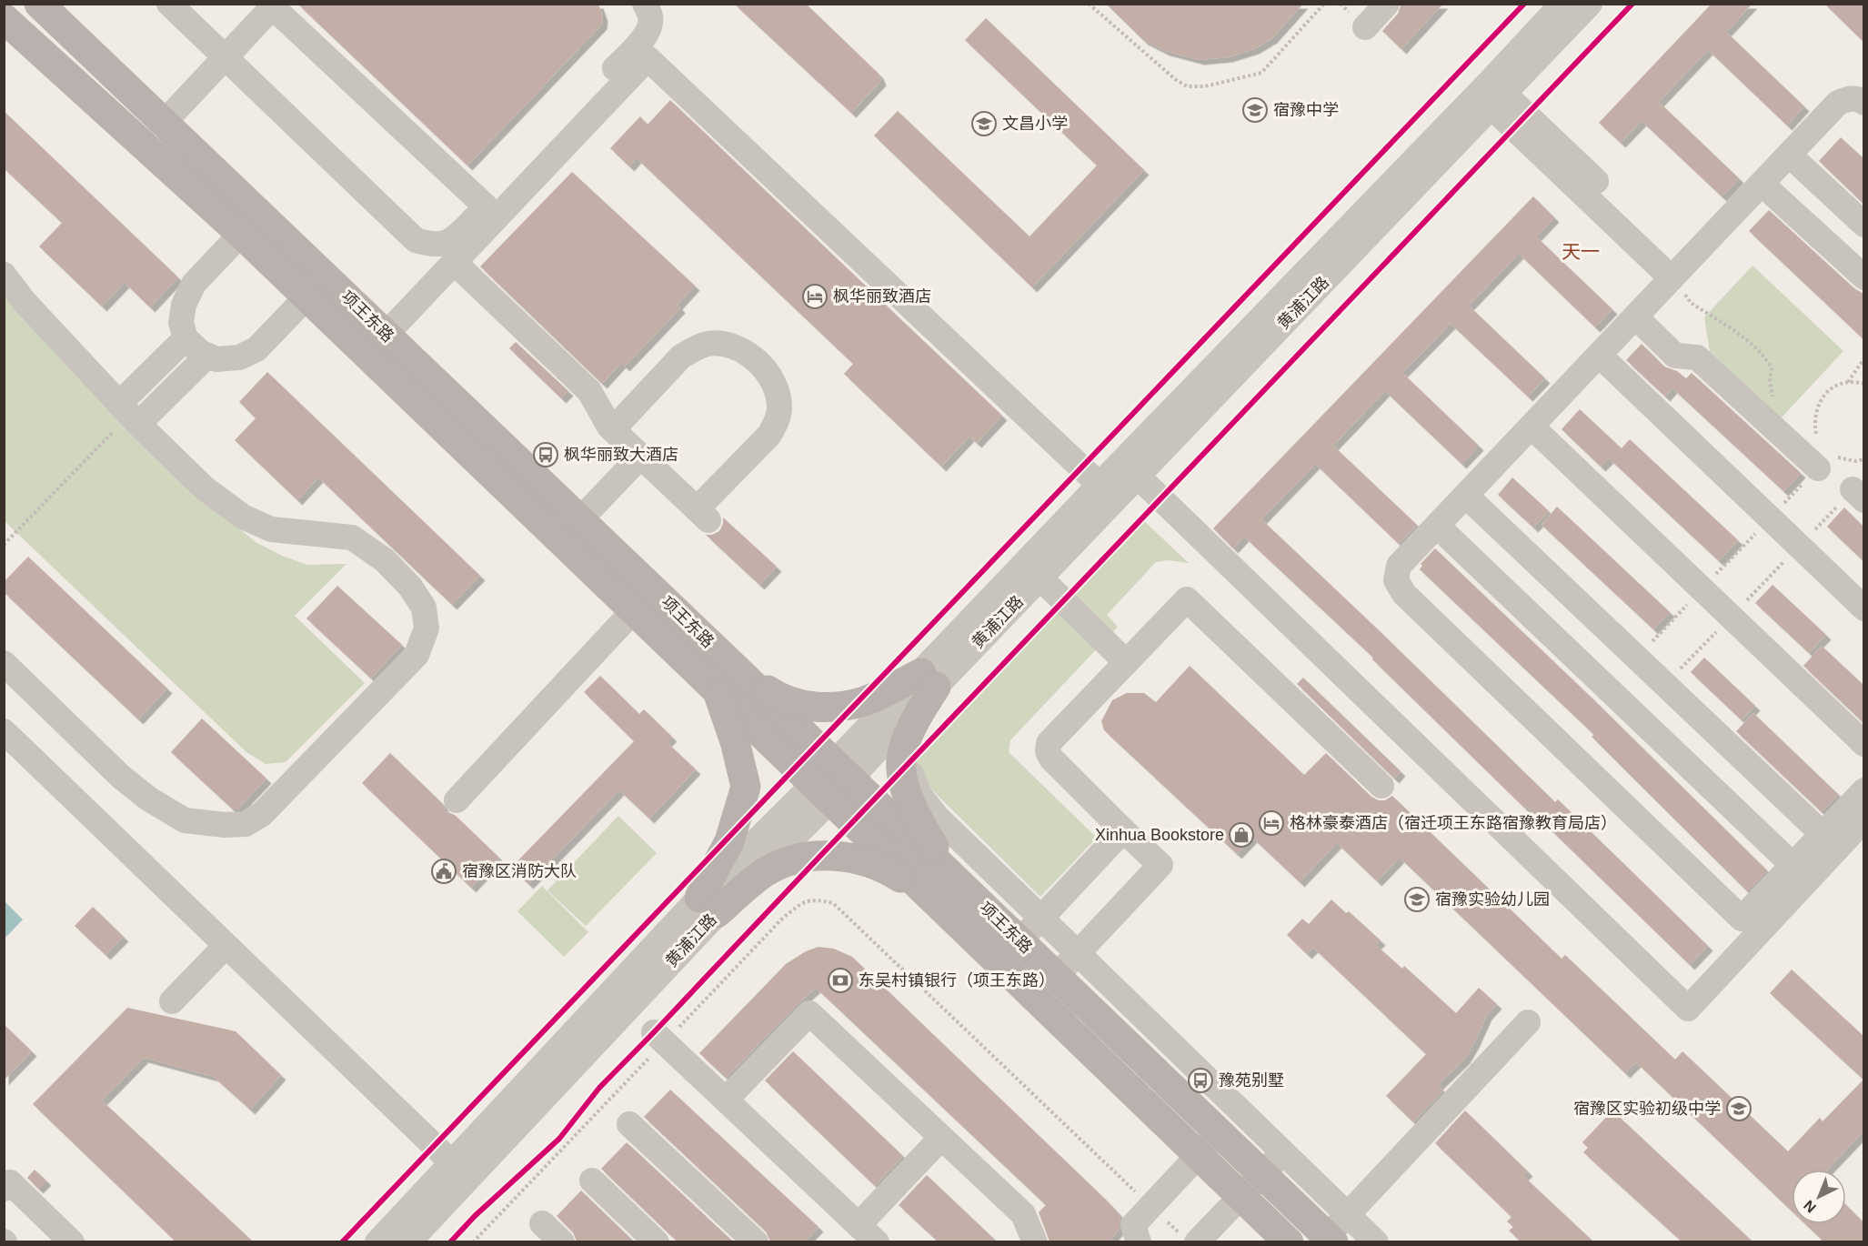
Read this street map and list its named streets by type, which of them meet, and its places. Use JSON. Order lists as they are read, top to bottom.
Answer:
{
  "streets": {
    "main road": ["项王东路"],
    "street": ["黄浦江路"]
  },
  "crossings": [
    ["黄浦江路", "项王东路"]
  ],
  "districts": ["天一"],
  "places": {
    "school or university": [
      "宿豫中学",
      "文昌小学",
      "宿豫实验幼儿园",
      "宿豫区实验初级中学"
    ],
    "hotel": ["枫华丽致酒店", "格林豪泰酒店（宿迁项王东路宿豫教育局店）"],
    "bus stop": ["枫华丽致大酒店", "豫苑别墅"],
    "shop": ["Xinhua Bookstore"],
    "public building": ["宿豫区消防大队"],
    "bank": ["东吴村镇银行（项王东路）"]
  },
  "north": "bottom left"
}
